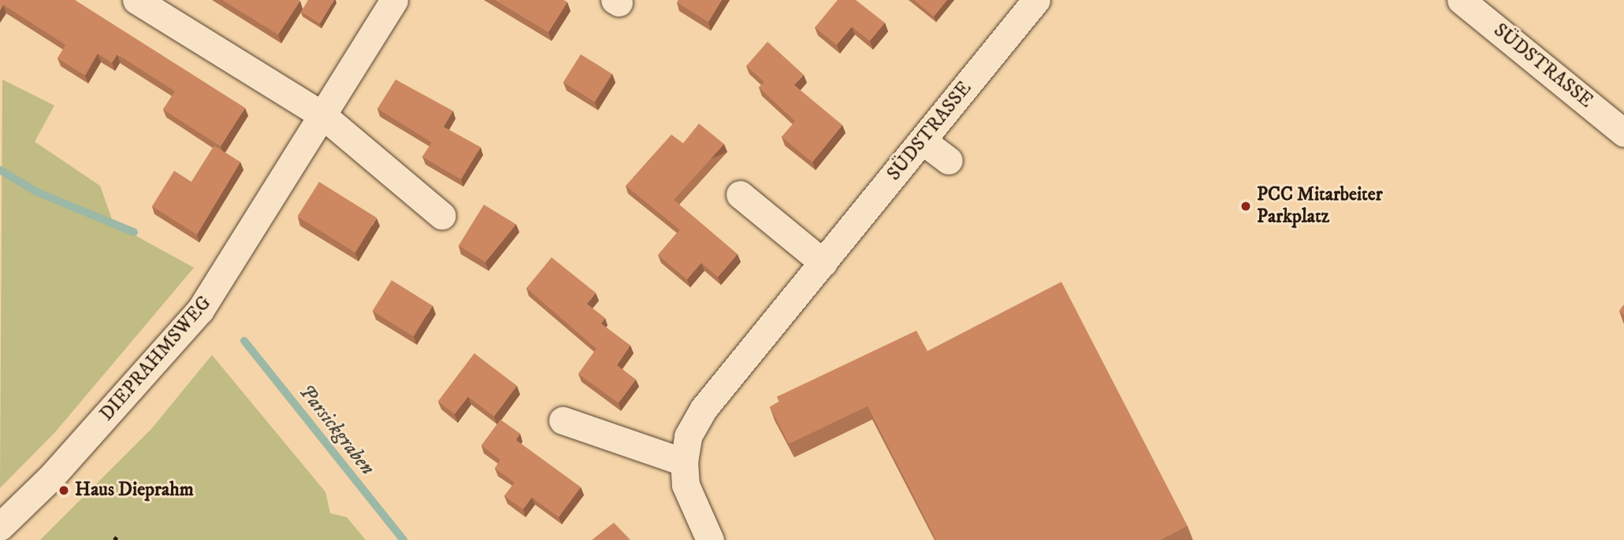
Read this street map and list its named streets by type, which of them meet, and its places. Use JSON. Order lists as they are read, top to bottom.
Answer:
{
  "streets": {
    "street": ["SÜDSTRASSE", "DIEPRAHMSWEG"]
  },
  "water": ["Parsickgraben"],
  "places": ["PCC Mitarbeiter Parkplatz", "Haus Dieprahm"]
}
